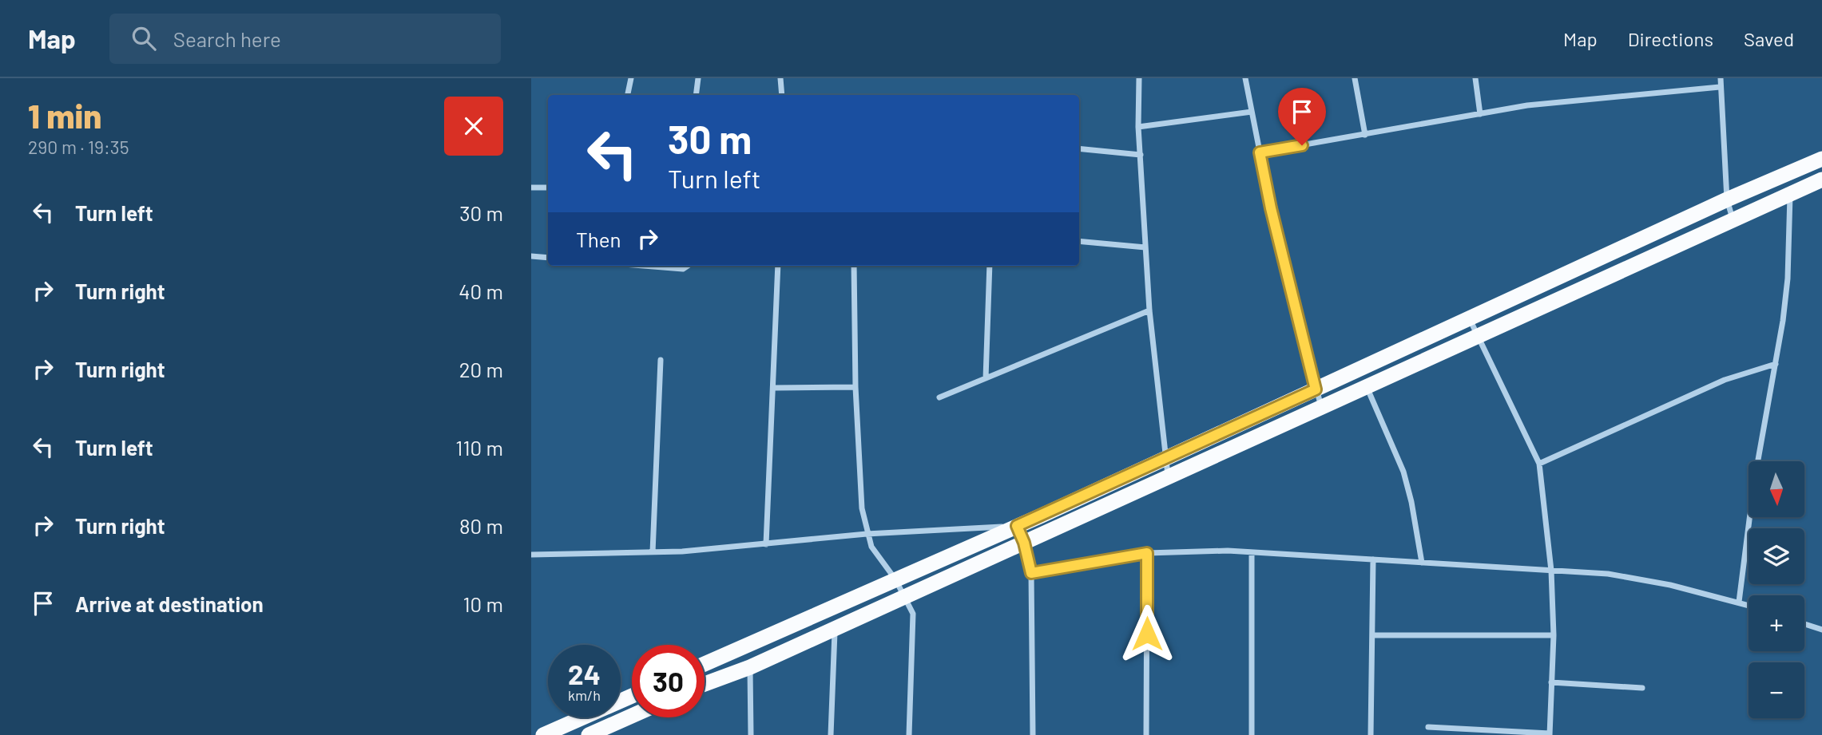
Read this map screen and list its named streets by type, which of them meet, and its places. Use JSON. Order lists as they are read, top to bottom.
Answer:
{
  "north": "bottom",
  "page": {
    "header": "Map",
    "search": "Search here",
    "nav": ["Map", "Directions", "Saved"],
    "heading": ["1 min", "290 m · 19:35"],
    "turn": ["30 m", "Turn left"],
    "list": [
      {
        "name": "Turn left",
        "value": "30 m"
      },
      {
        "name": "Turn right",
        "value": "40 m"
      },
      {
        "name": "Turn right",
        "value": "20 m"
      },
      {
        "name": "Turn left",
        "value": "110 m"
      },
      {
        "name": "Turn right",
        "value": "80 m"
      },
      {
        "name": "Arrive at destination",
        "value": "10 m"
      }
    ],
    "then": "Then",
    "map_buttons": ["+", "−"],
    "speed": "24 km/h",
    "limit": "30"
  }
}
